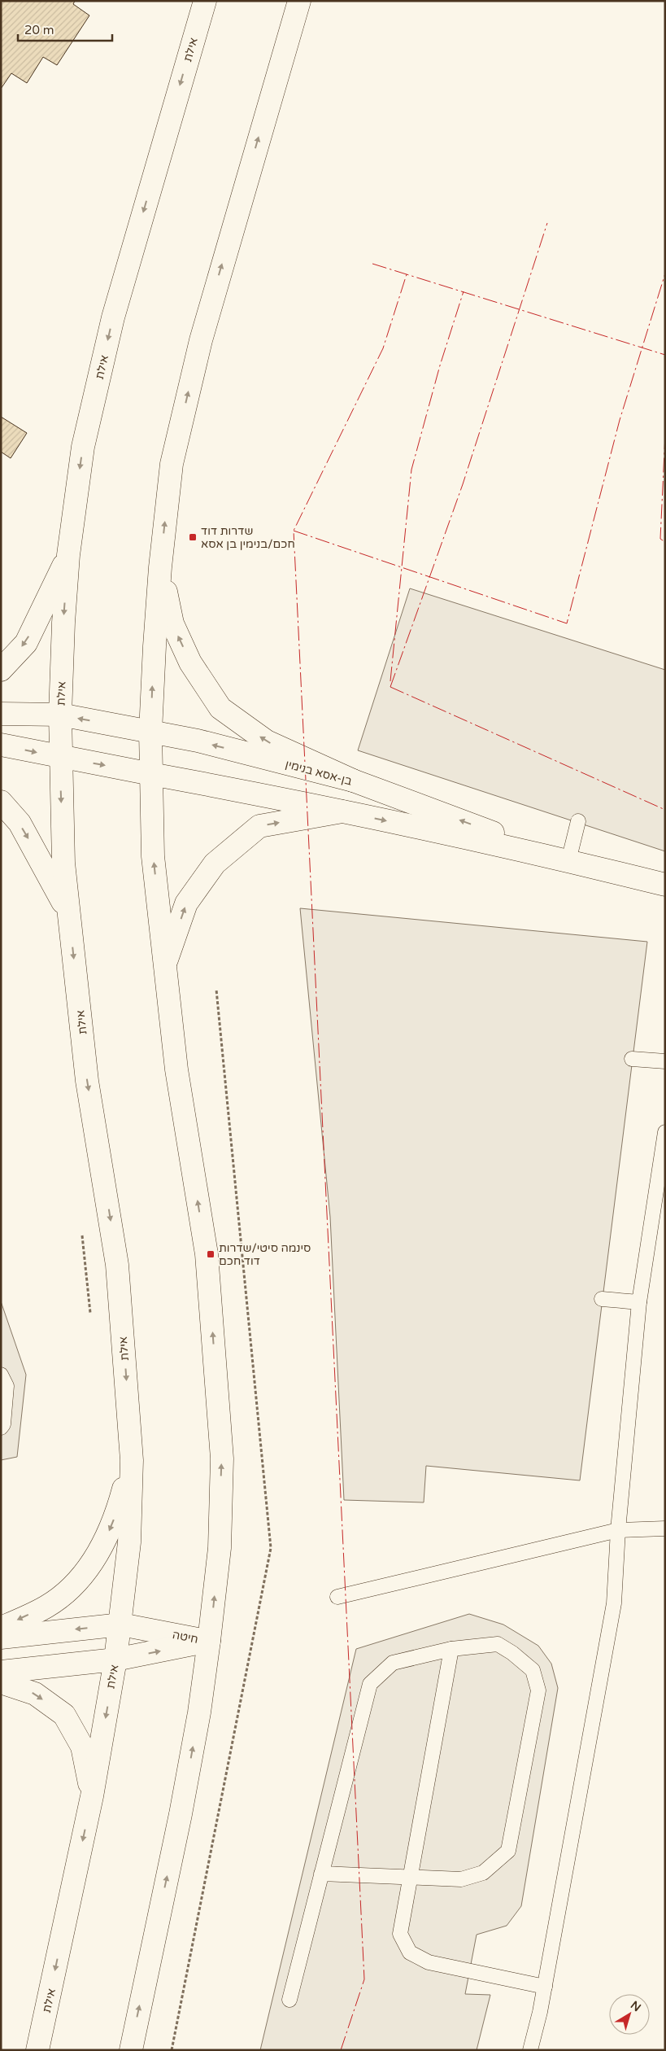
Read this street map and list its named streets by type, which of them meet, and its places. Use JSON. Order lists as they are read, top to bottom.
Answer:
{
  "streets": {
    "main road": ["אילת", "בן-אסא בנימין", "חיטה"]
  },
  "crossings": [
    ["אילת", "בן-אסא בנימין"],
    ["אילת", "חיטה"]
  ],
  "places": {
    "transit": ["שדרות דוד חכם/בנימין בן אסא", "סינמה סיטי/שדרות דוד חכם"]
  },
  "scale_bar": "20 m",
  "north": "top right"
}
